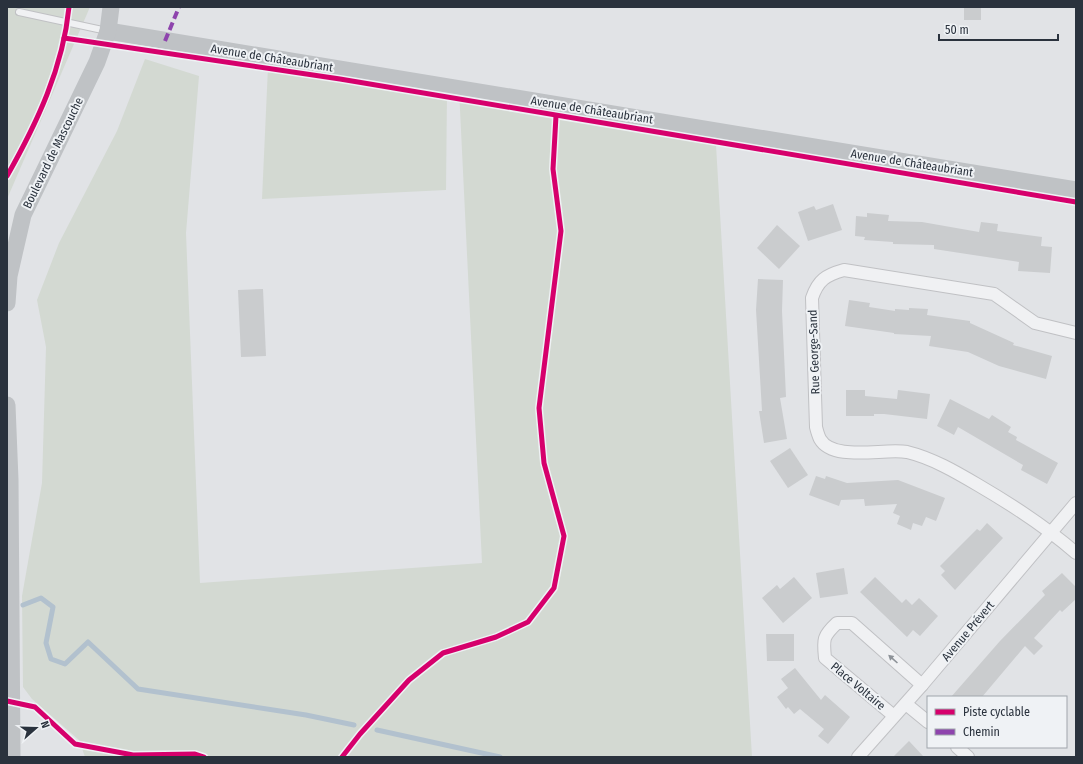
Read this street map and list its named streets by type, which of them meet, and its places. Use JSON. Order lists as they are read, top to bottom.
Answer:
{
  "streets": {
    "street": [
      "Avenue de Châteaubriant",
      "Boulevard de Mascouche",
      "Rue George-Sand",
      "Avenue Prévert",
      "Place Voltaire"
    ]
  },
  "crossings": [
    ["Avenue de Châteaubriant", "Boulevard de Mascouche"],
    ["Rue George-Sand", "Avenue Prévert"],
    ["Avenue Prévert", "Place Voltaire"]
  ],
  "legend": ["Piste cyclable", "Chemin"],
  "scale_bar": "50 m",
  "north": "right"
}
